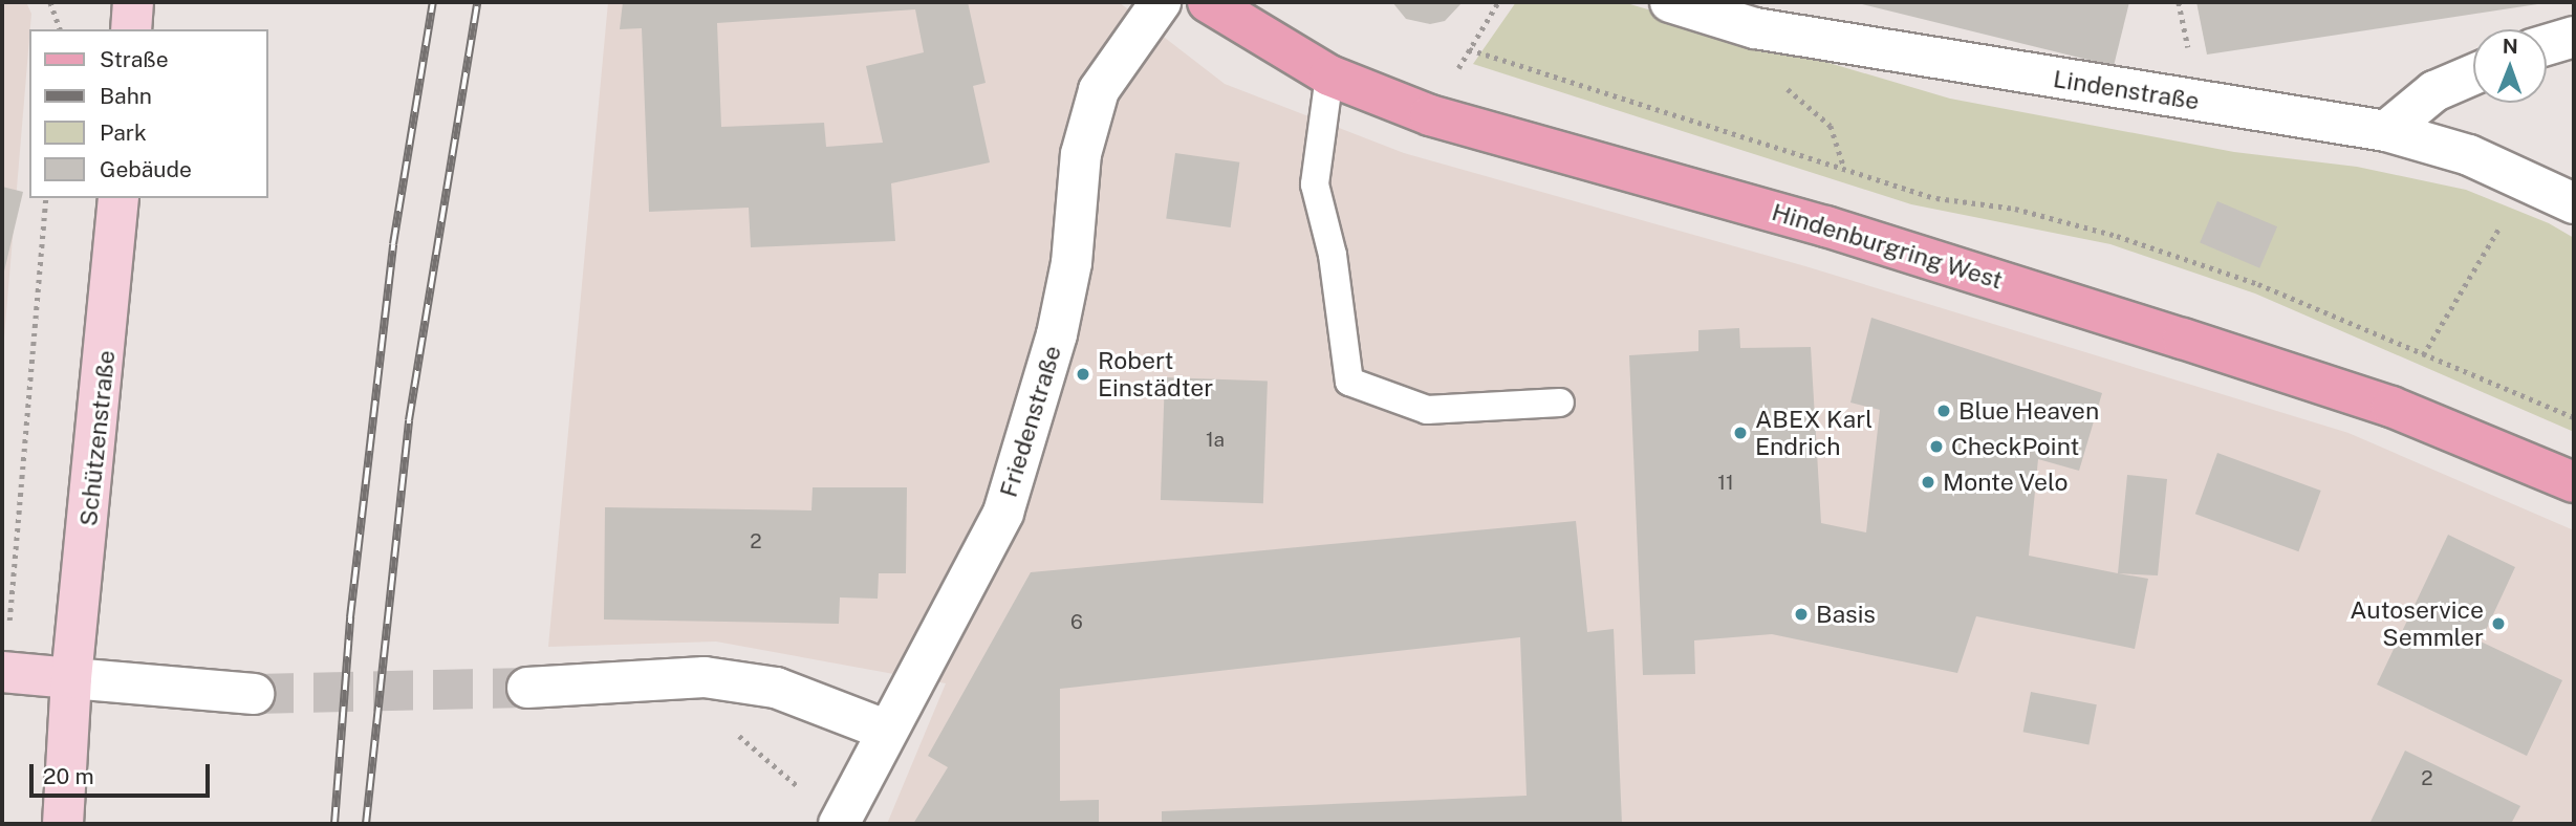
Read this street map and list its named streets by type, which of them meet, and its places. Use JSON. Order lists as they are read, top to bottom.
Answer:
{
  "streets": {
    "main road": ["Hindenburgring West", "Schützenstraße"],
    "street": ["Lindenstraße", "Friedenstraße"]
  },
  "places": [
    "Robert Einstädter",
    "Blue Heaven",
    "ABEX Karl Endrich",
    "CheckPoint",
    "Monte Velo",
    "Basis",
    "Autoservice Semmler"
  ],
  "house_numbers": [
    "1a",
    "11",
    "2",
    "6",
    "2"
  ],
  "legend": [
    "Straße",
    "Bahn",
    "Park",
    "Gebäude"
  ],
  "scale_bar": "20 m",
  "north": "top"
}
